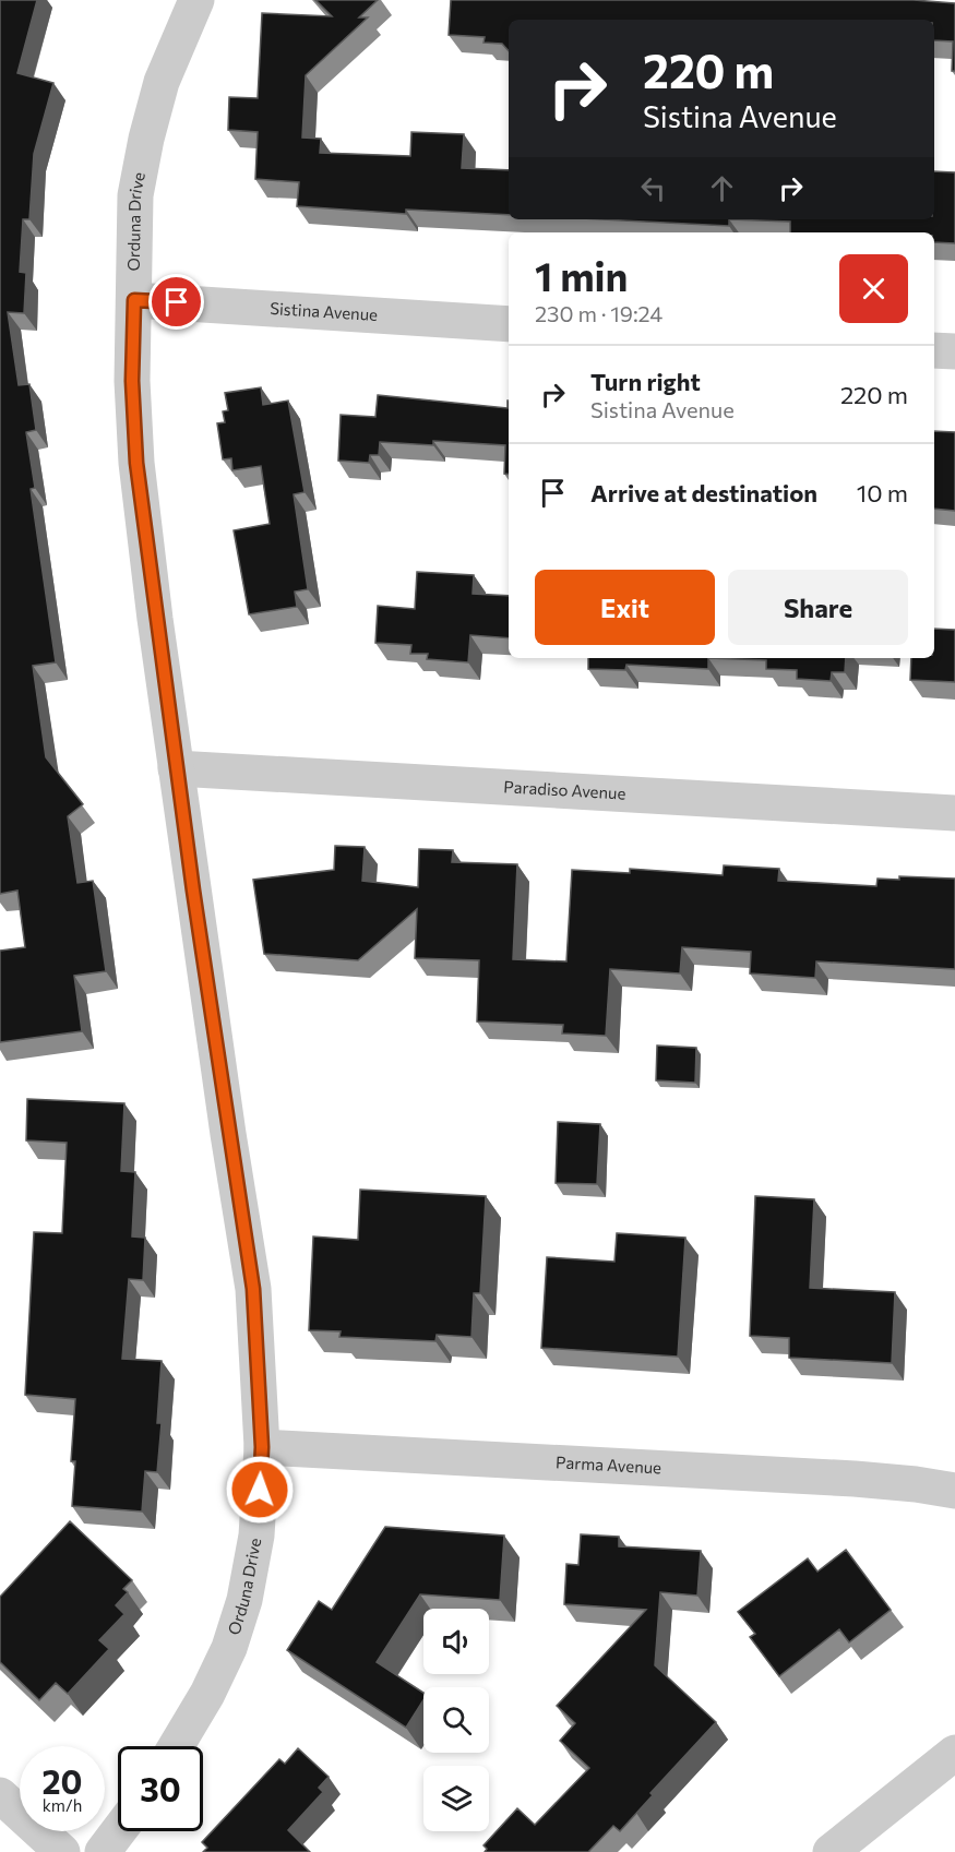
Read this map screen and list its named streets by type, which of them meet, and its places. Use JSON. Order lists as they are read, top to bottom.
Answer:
{
  "streets": {
    "street": [
      "Orduna Drive",
      "Sistina Avenue",
      "Paradiso Avenue",
      "Parma Avenue"
    ]
  },
  "crossings": [
    ["Orduna Drive", "Sistina Avenue"],
    ["Orduna Drive", "Paradiso Avenue"],
    ["Orduna Drive", "Parma Avenue"]
  ],
  "page": {
    "turn": ["220 m", "Sistina Avenue"],
    "heading": ["1 min", "230 m · 19:24"],
    "list": [
      {
        "name": "Turn right",
        "note": "Sistina Avenue",
        "value": "220 m"
      },
      {
        "name": "Arrive at destination",
        "value": "10 m"
      }
    ],
    "buttons": ["Exit", "Share"],
    "speed": "20 km/h",
    "limit": "30"
  }
}
